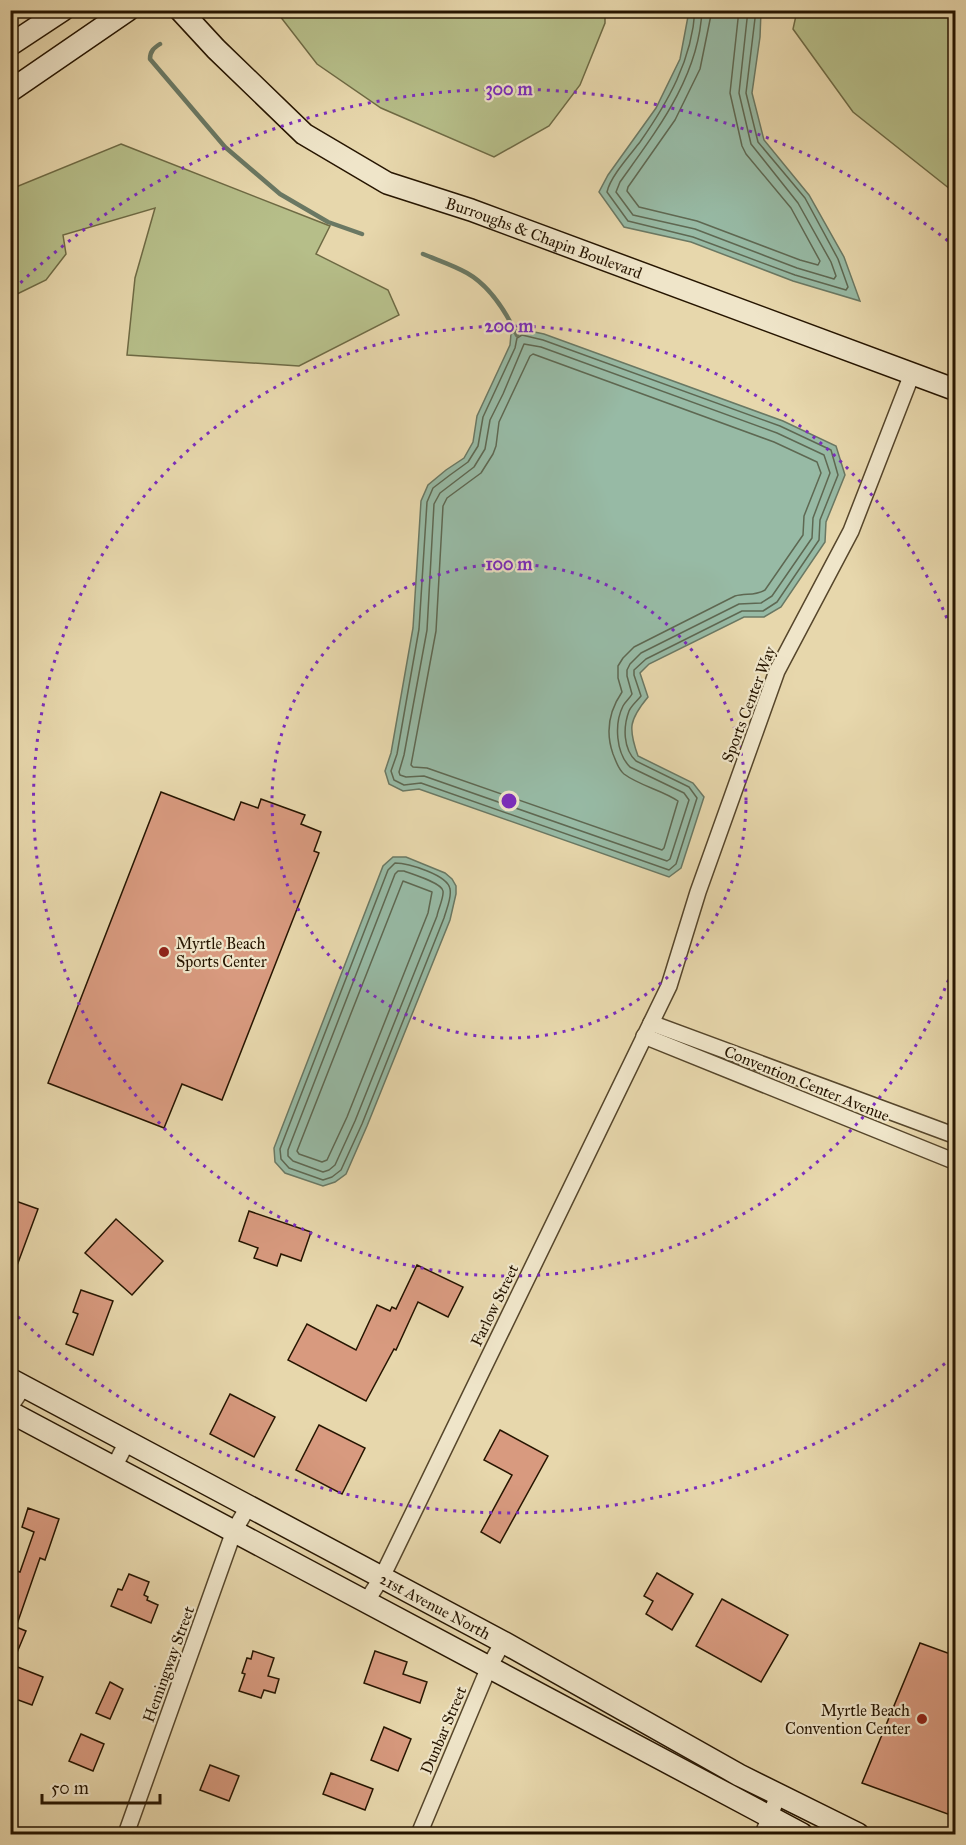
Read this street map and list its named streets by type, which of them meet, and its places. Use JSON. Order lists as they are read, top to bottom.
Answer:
{
  "streets": {
    "main road": ["Burroughs & Chapin Boulevard", "21st Avenue North"],
    "street": [
      "Sports Center Way",
      "Convention Center Avenue",
      "Farlow Street",
      "Hemingway Street",
      "Dunbar Street"
    ]
  },
  "crossings": [
    ["Burroughs & Chapin Boulevard", "Sports Center Way"],
    ["Sports Center Way", "Convention Center Avenue"],
    ["Sports Center Way", "Farlow Street"],
    ["Convention Center Avenue", "Farlow Street"],
    ["Farlow Street", "21st Avenue North"],
    ["21st Avenue North", "Hemingway Street"],
    ["21st Avenue North", "Dunbar Street"]
  ],
  "places": ["Myrtle Beach Sports Center", "Myrtle Beach Convention Center"],
  "scale_bar": "50 m",
  "rings": ["300 m", "200 m", "100 m"]
}
